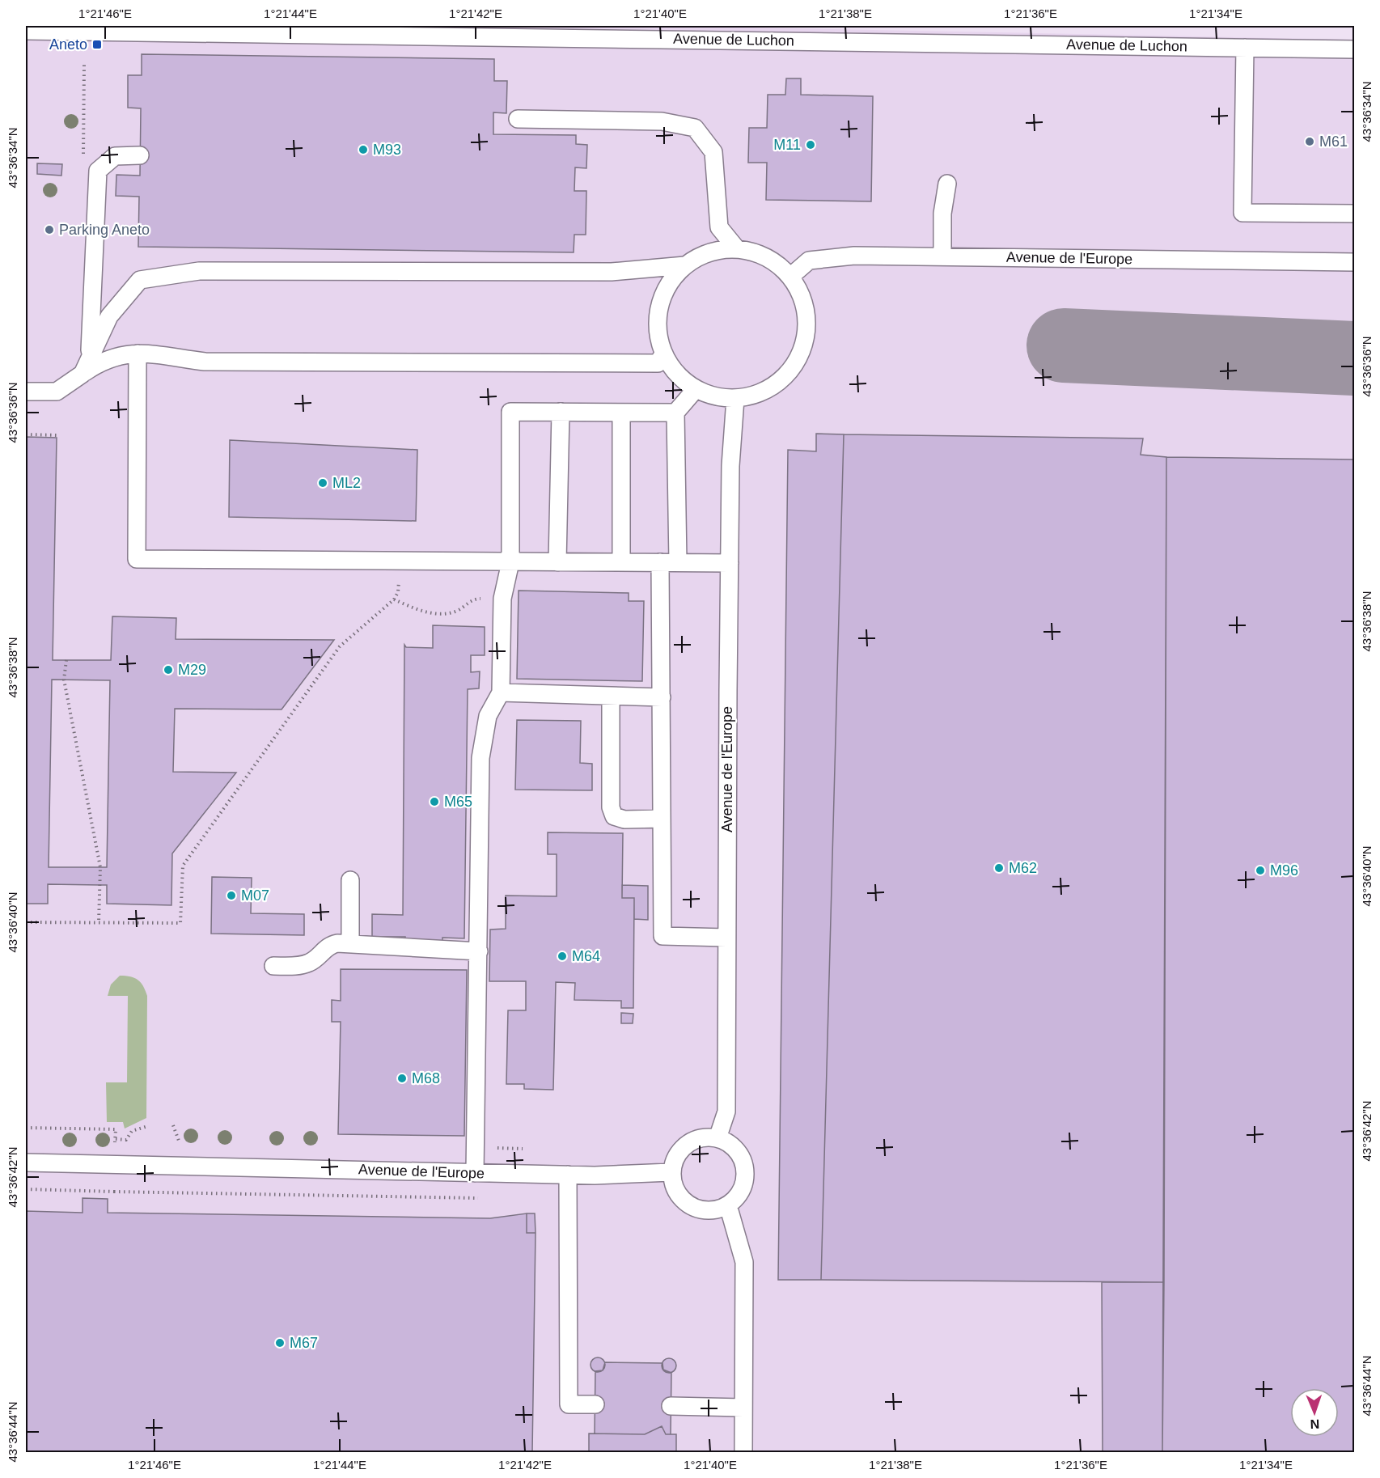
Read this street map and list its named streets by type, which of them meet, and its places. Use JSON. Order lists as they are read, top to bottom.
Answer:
{
  "streets": {
    "lane": ["Avenue de Luchon", "Avenue de l'Europe"]
  },
  "places": {
    "transit": ["Aneto"],
    "other": [
      "M61",
      "M11",
      "M93",
      "Parking Aneto",
      "ML2",
      "M29",
      "M65",
      "M62",
      "M96",
      "M07",
      "M64",
      "M68",
      "M67"
    ]
  },
  "north": "bottom",
  "coordinates": [
    "1°21'46\"E",
    "1°21'44\"E",
    "1°21'42\"E",
    "1°21'40\"E",
    "1°21'38\"E",
    "1°21'36\"E",
    "1°21'34\"E",
    "43°36'34\"N",
    "43°36'36\"N",
    "43°36'38\"N",
    "43°36'40\"N",
    "43°36'42\"N",
    "43°36'44\"N"
  ]
}
